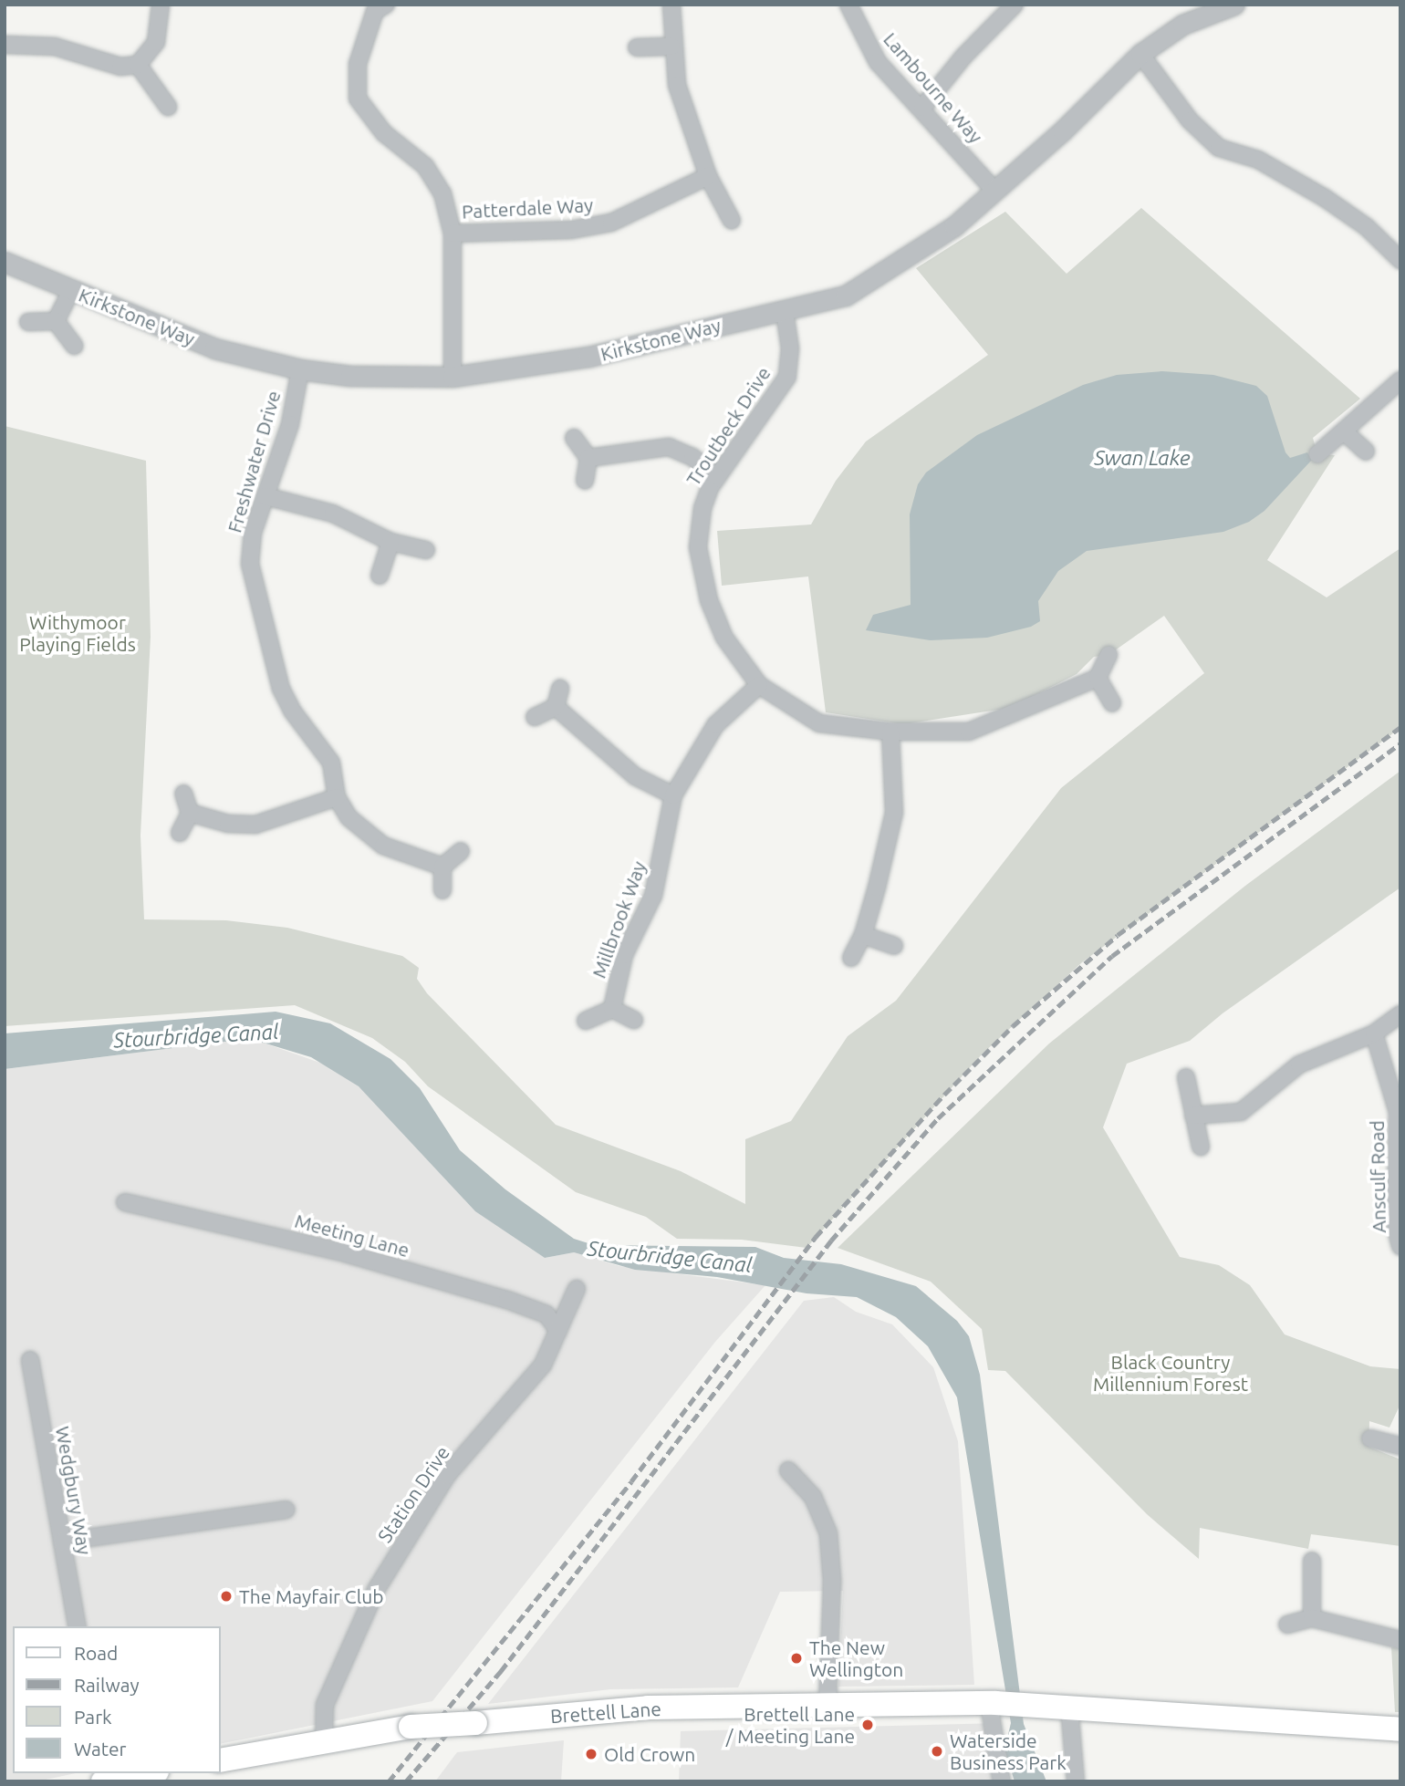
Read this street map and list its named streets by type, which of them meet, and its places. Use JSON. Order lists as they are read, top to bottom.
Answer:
{
  "streets": {
    "main road": ["Brettell Lane"],
    "street": [
      "Lambourne Way",
      "Patterdale Way",
      "Kirkstone Way",
      "Troutbeck Drive",
      "Freshwater Drive",
      "Millbrook Way",
      "Ansculf Road",
      "Meeting Lane",
      "Wedgbury Way",
      "Station Drive"
    ]
  },
  "crossings": [
    ["Lambourne Way", "Kirkstone Way"],
    ["Kirkstone Way", "Troutbeck Drive"],
    ["Kirkstone Way", "Freshwater Drive"],
    ["Troutbeck Drive", "Millbrook Way"],
    ["Meeting Lane", "Station Drive"],
    ["Station Drive", "Brettell Lane"]
  ],
  "water": ["Swan Lake", "Stourbridge Canal"],
  "parks": ["Withymoor Playing Fields", "Black Country Millennium Forest"],
  "places": [
    "The Mayfair Club",
    "The New Wellington",
    "Brettell Lane / Meeting Lane",
    "Waterside Business Park",
    "Old Crown"
  ],
  "legend": [
    "Road",
    "Railway",
    "Park",
    "Water"
  ]
}
